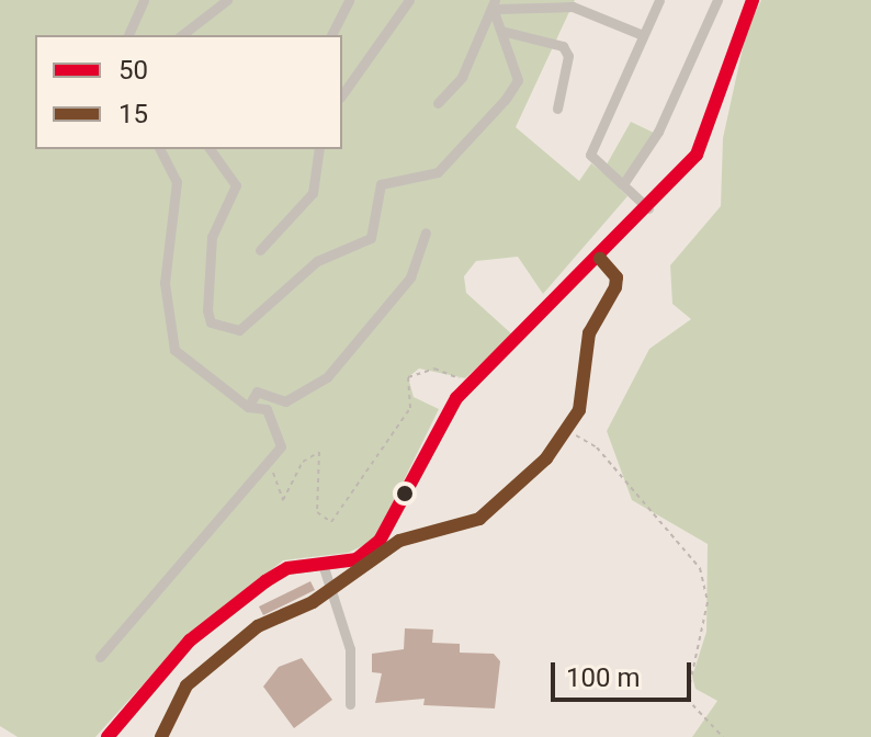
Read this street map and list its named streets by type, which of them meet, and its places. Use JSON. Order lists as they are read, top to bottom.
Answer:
{
  "lines": ["transit line 50", "transit line 15"],
  "legend": ["50", "15"],
  "scale_bar": "100 m"
}
